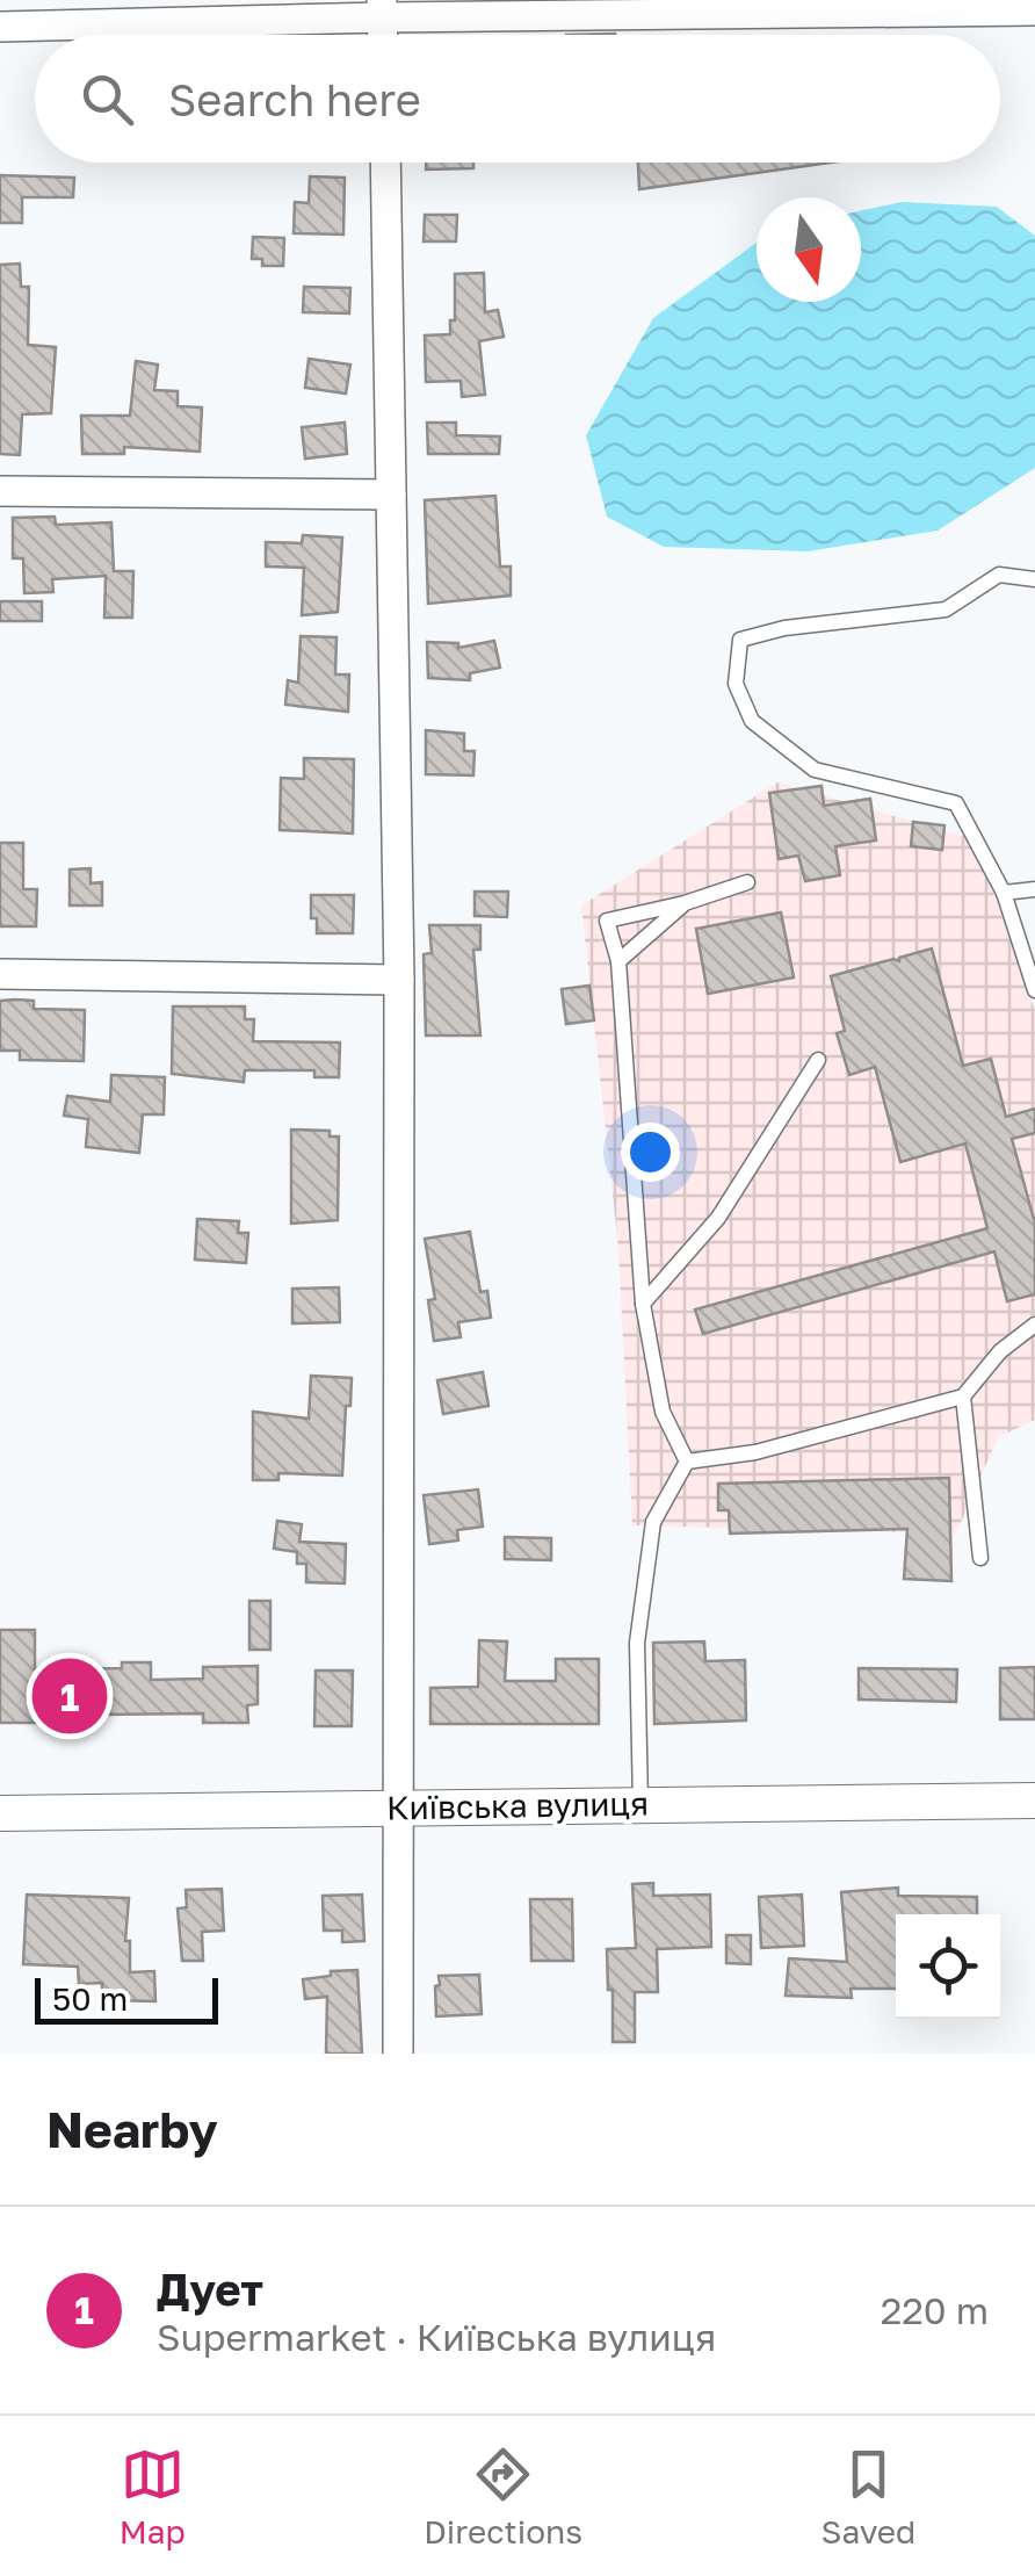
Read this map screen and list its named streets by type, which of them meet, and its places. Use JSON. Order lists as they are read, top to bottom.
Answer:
{
  "streets": {
    "street": ["Київська вулиця"]
  },
  "scale_bar": "50 m",
  "north": "bottom",
  "page": {
    "search": "Search here",
    "pins": "1",
    "scale": "50 m",
    "heading": "Nearby",
    "list": [
      {
        "mark": "1",
        "name": "Дует",
        "note": "Supermarket · Київська вулиця",
        "value": "220 m"
      }
    ],
    "nav": ["Map", "Directions", "Saved"]
  }
}
